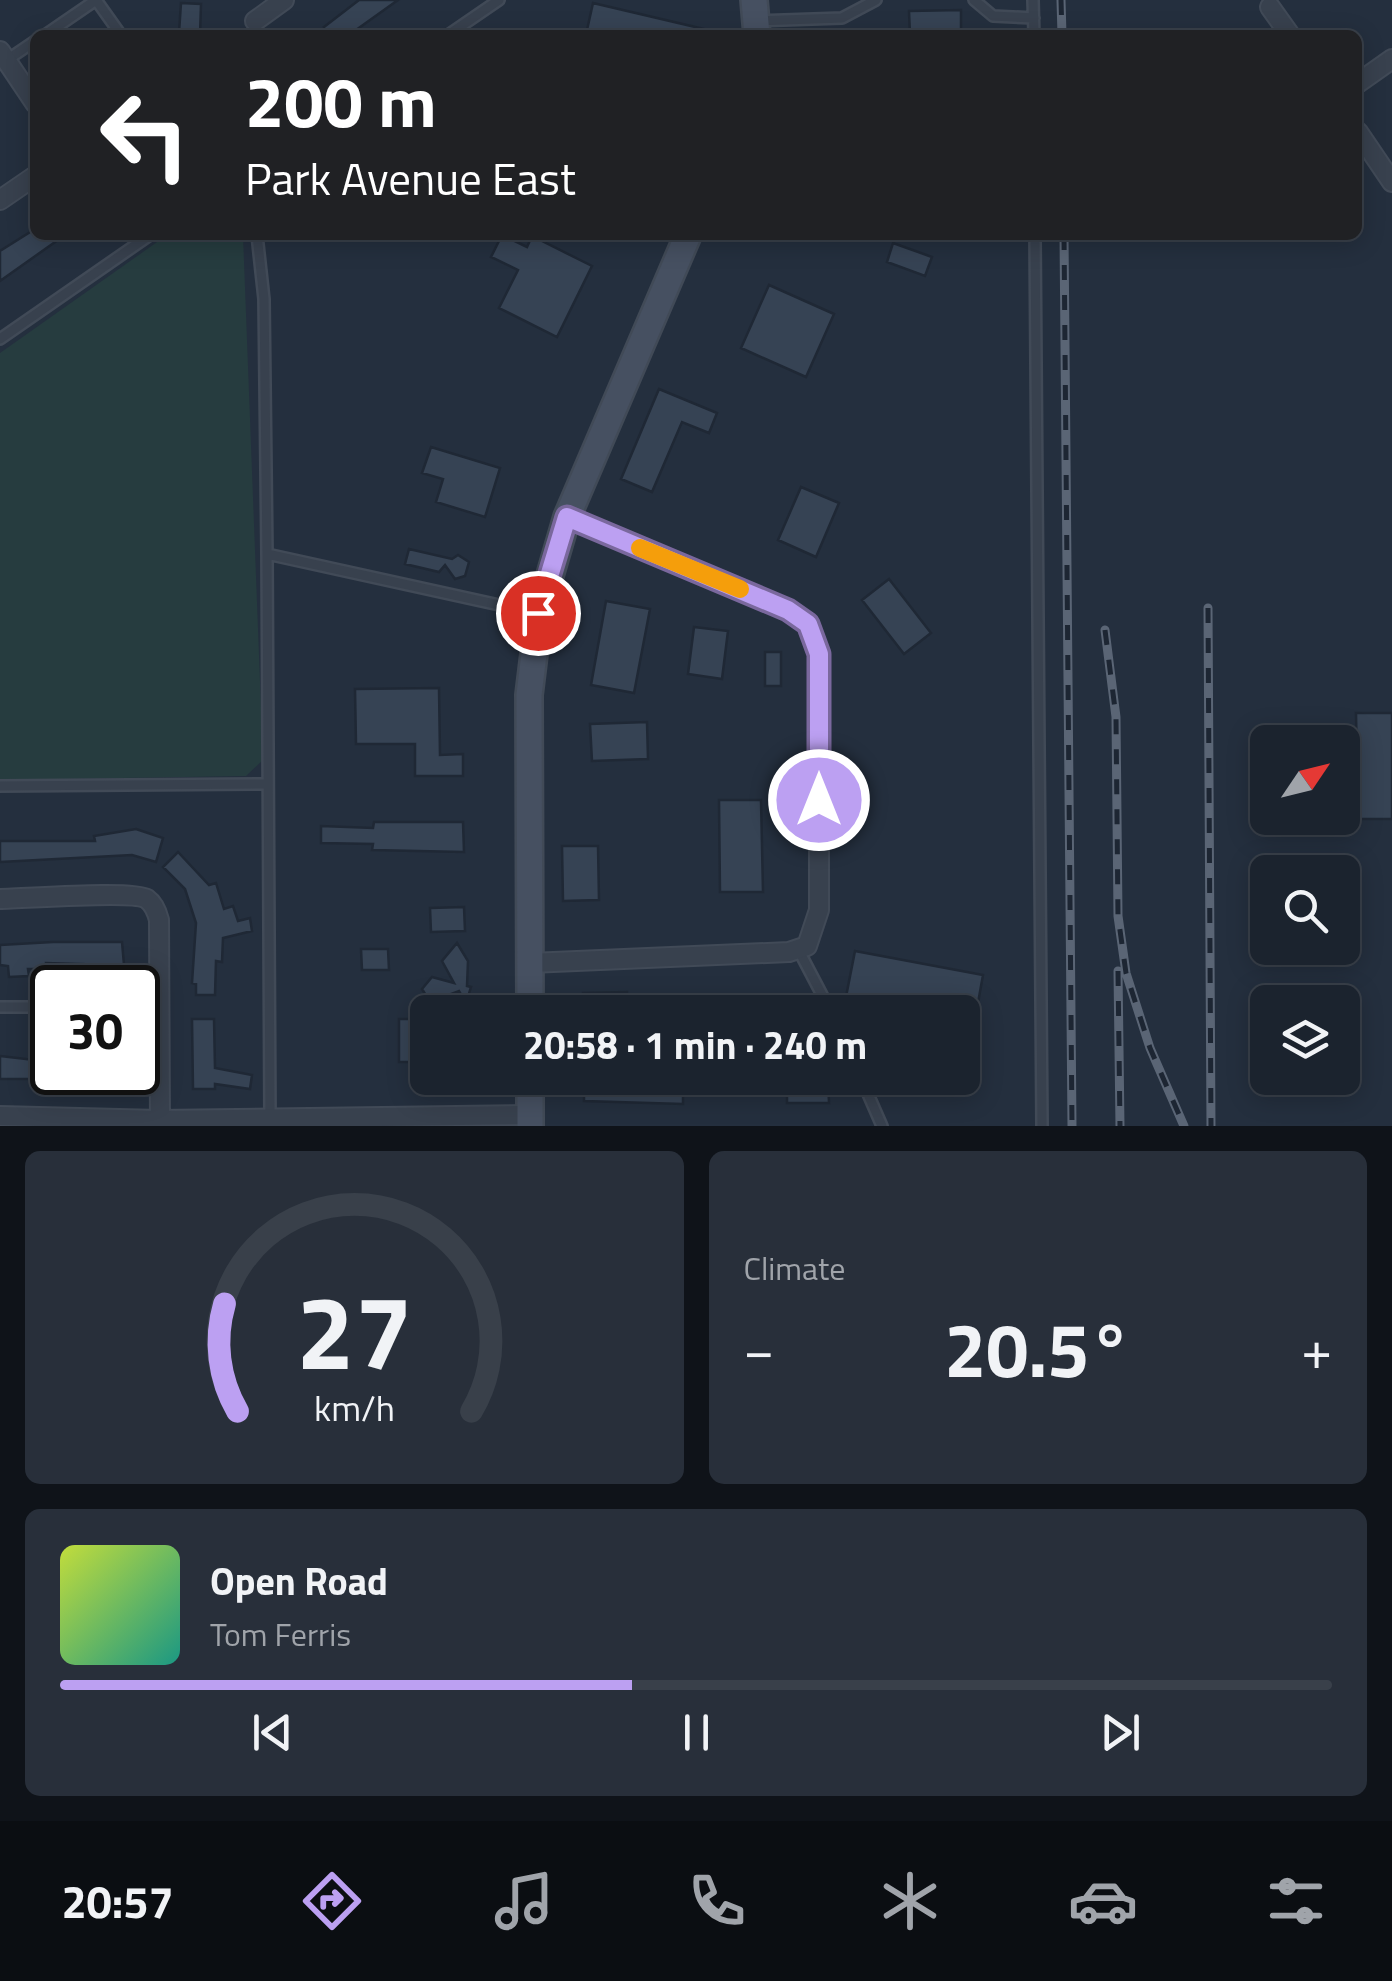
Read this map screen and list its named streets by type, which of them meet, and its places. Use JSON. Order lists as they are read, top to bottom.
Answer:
{
  "north": "top right",
  "page": {
    "turn": ["200 m", "Park Avenue East"],
    "limit": "30",
    "trip": "20:58 · 1 min · 240 m",
    "tile": "Climate",
    "heat": ["−", "20.5°", "+"],
    "song": ["Open Road", "Tom Ferris"],
    "tabs": "20:57",
    "gauge": ["27", "km/h"]
  }
}
